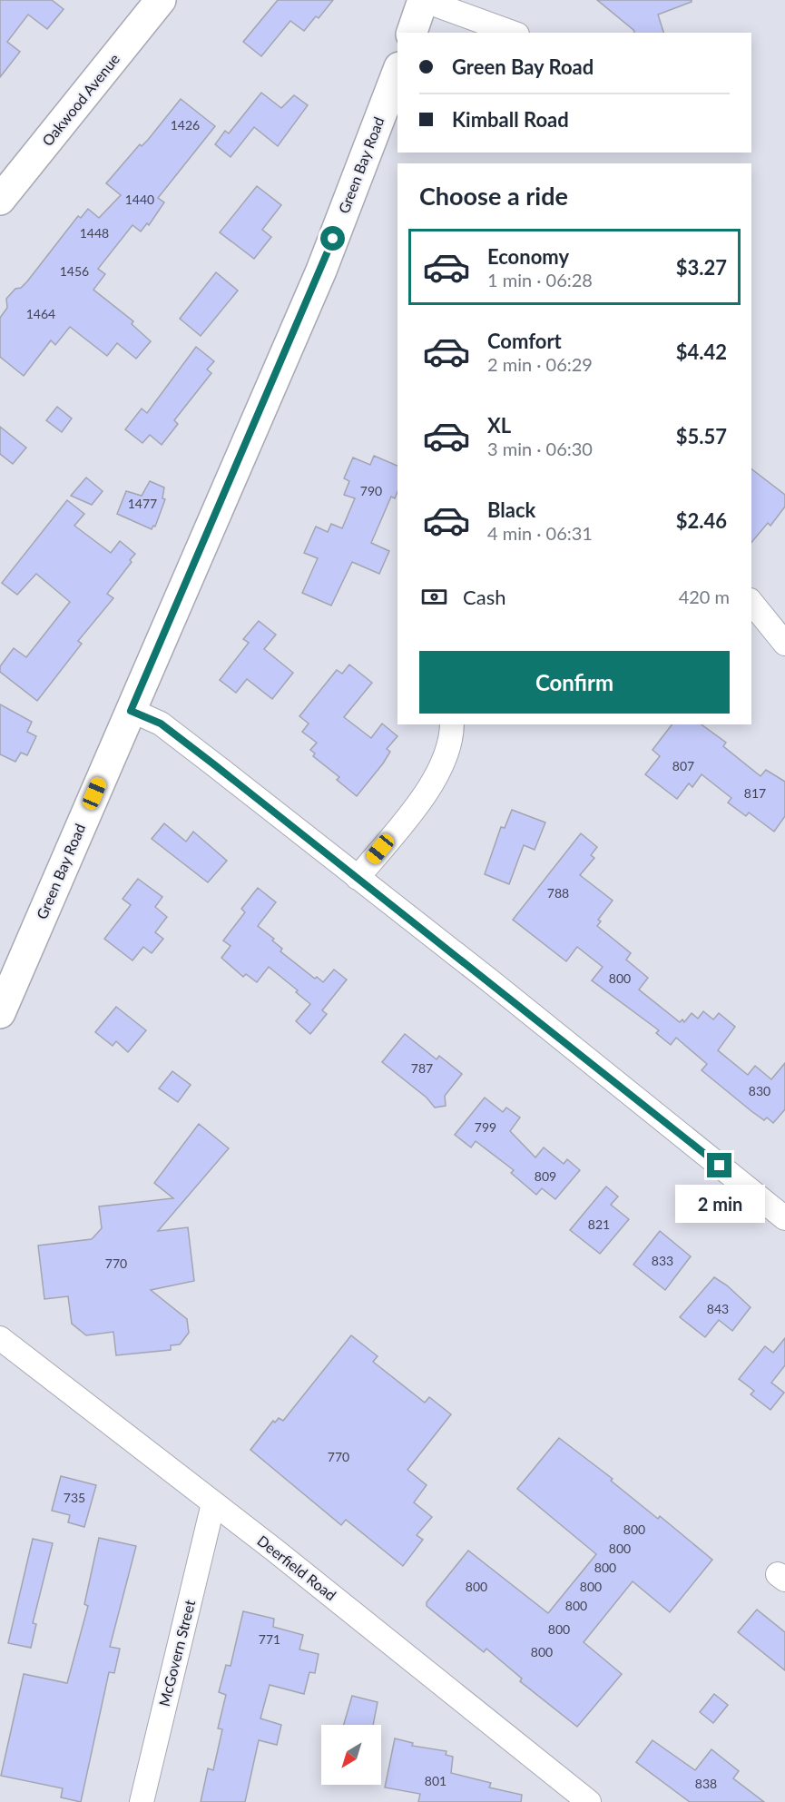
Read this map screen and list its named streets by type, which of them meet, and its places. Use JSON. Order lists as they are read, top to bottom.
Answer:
{
  "streets": {
    "main road": ["Oakwood Avenue", "Green Bay Road"],
    "street": ["Deerfield Road", "McGovern Street"]
  },
  "crossings": [
    ["Deerfield Road", "McGovern Street"]
  ],
  "house_numbers": [
    "1426",
    "1440",
    "1448",
    "1456",
    "1464",
    "790",
    "1477",
    "807",
    "817",
    "788",
    "800",
    "787",
    "830",
    "799",
    "809",
    "821",
    "833",
    "770",
    "843",
    "770",
    "735",
    "800",
    "800",
    "800",
    "800",
    "800",
    "800",
    "800",
    "771",
    "800",
    "801",
    "838"
  ],
  "north": "bottom left",
  "page": {
    "banner": ["Green Bay Road", "Kimball Road"],
    "heading": "Choose a ride",
    "list": [
      {
        "name": "Economy",
        "note": "1 min · 06:28",
        "value": "$3.27"
      },
      {
        "name": "Comfort",
        "note": "2 min · 06:29",
        "value": "$4.42"
      },
      {
        "name": "XL",
        "note": "3 min · 06:30",
        "value": "$5.57"
      },
      {
        "name": "Black",
        "note": "4 min · 06:31",
        "value": "$2.46"
      }
    ],
    "pay": ["Cash", "420 m"],
    "buttons": "Confirm",
    "bubble": "2 min"
  }
}
